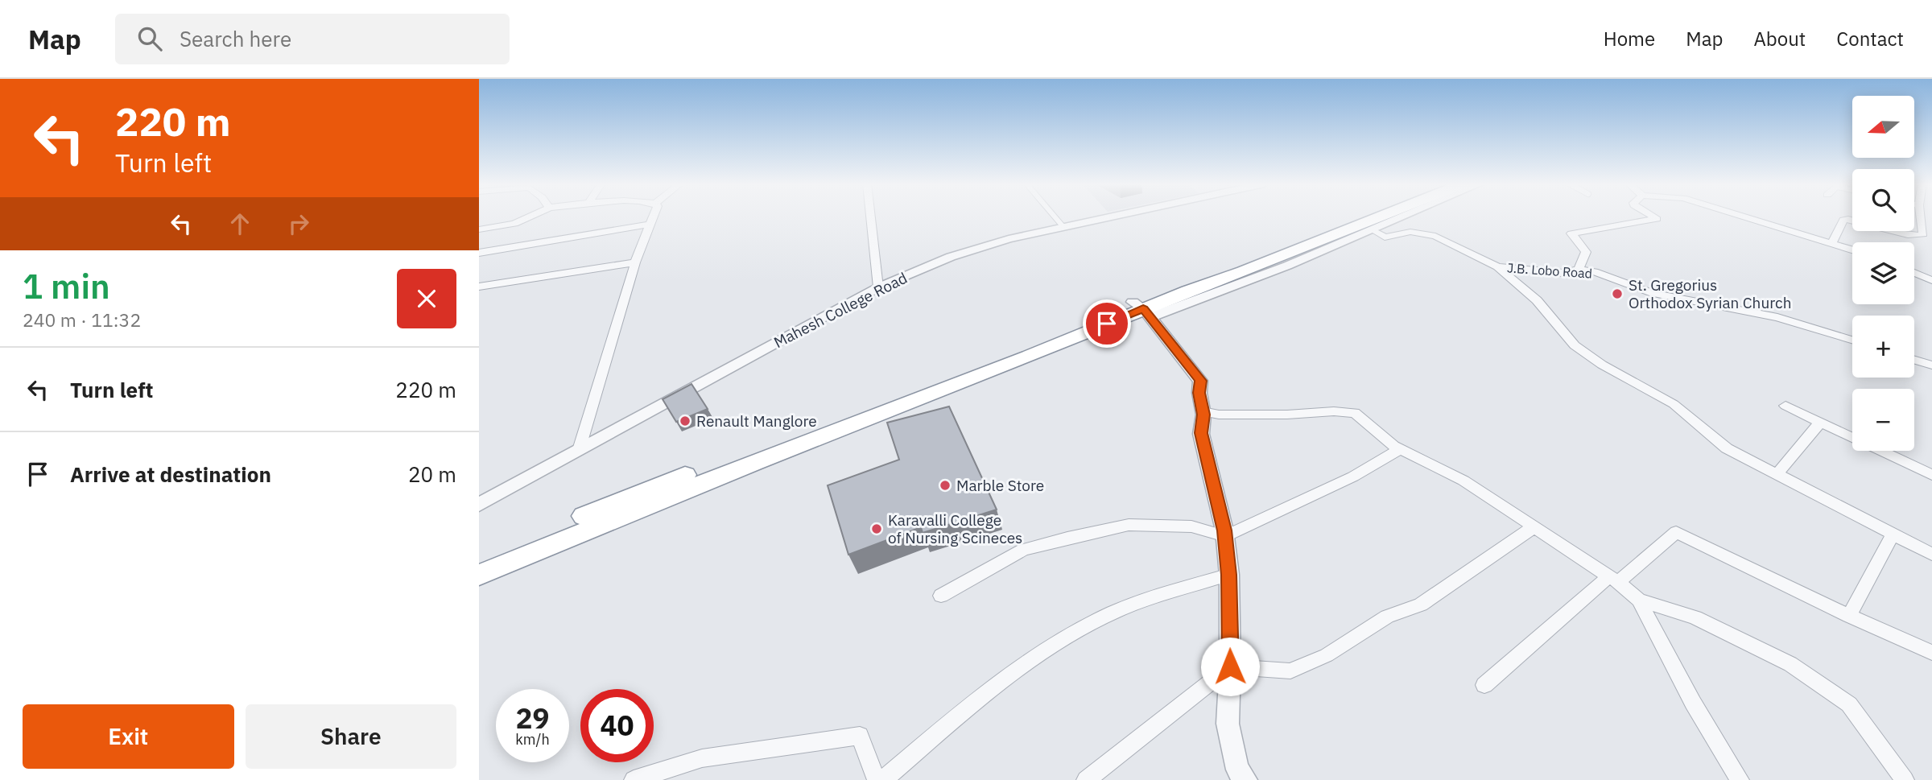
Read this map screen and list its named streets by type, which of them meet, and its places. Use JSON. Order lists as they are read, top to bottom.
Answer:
{
  "streets": {
    "street": ["J.B. Lobo Road", "Mahesh College Road"]
  },
  "places": [
    "St. Gregorius Orthodox Syrian Church",
    "Renault Manglore",
    "Marble Store",
    "Karavalli College of Nursing Scineces"
  ],
  "north": "left",
  "page": {
    "header": "Map",
    "search": "Search here",
    "nav": [
      "Home",
      "Map",
      "About",
      "Contact"
    ],
    "turn": ["220 m", "Turn left"],
    "map_buttons": ["+", "−"],
    "heading": ["1 min", "240 m · 11:32"],
    "list": [
      {
        "name": "Turn left",
        "value": "220 m"
      },
      {
        "name": "Arrive at destination",
        "value": "20 m"
      }
    ],
    "speed": "29 km/h",
    "limit": "40",
    "buttons": ["Exit", "Share"]
  }
}
